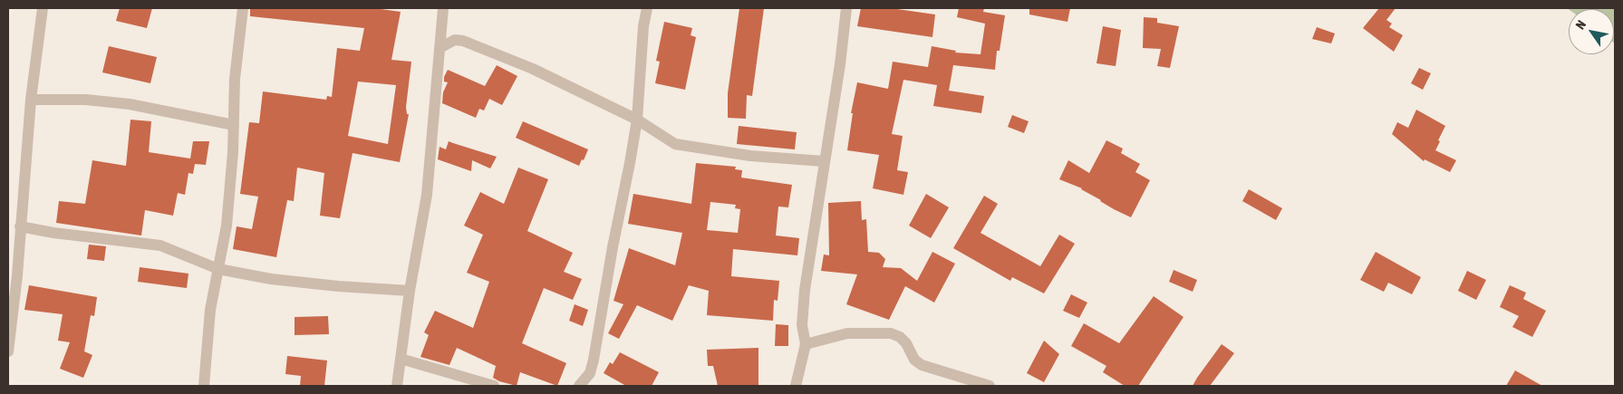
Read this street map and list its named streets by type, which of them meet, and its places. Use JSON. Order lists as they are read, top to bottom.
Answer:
{
  "north": "top left"
}
